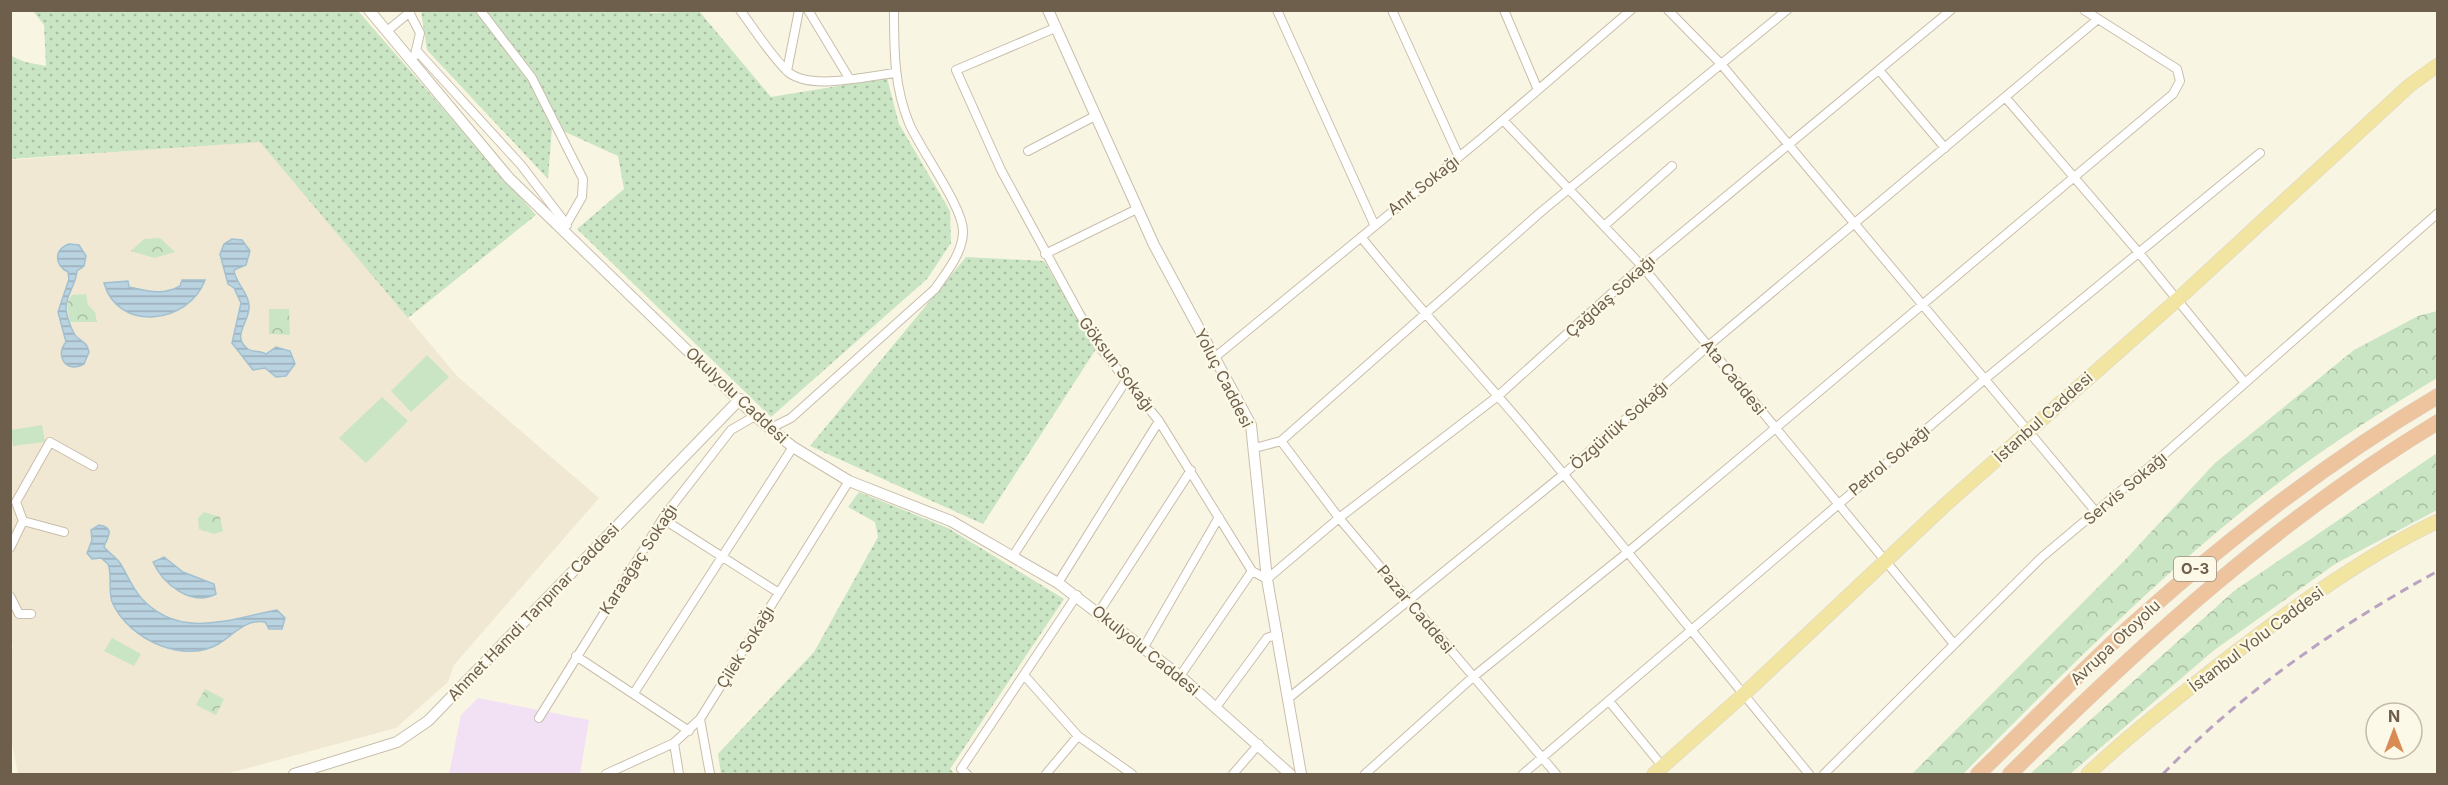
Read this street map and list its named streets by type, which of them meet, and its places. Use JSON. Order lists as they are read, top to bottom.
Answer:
{
  "streets": {
    "highway": ["O-3", "Avrupa Otoyolu"],
    "main road": ["İstanbul Caddesi", "İstanbul Yolu Caddesi"],
    "street": [
      "Anıt Sokağı",
      "Çağdaş Sokağı",
      "Göksun Sokağı",
      "Ata Caddesi",
      "Yoluç Caddesi",
      "Okulyolu Caddesi",
      "Özgürlük Sokağı",
      "Petrol Sokağı",
      "Servis Sokağı",
      "Karaağaç Sokağı",
      "Pazar Caddesi",
      "Ahmet Hamdi Tanpınar Caddesi",
      "Çilek Sokağı"
    ]
  },
  "crossings": [
    ["Anıt Sokağı", "Ata Caddesi"],
    ["Anıt Sokağı", "Yoluç Caddesi"],
    ["Çağdaş Sokağı", "Göksun Sokağı"],
    ["Çağdaş Sokağı", "Ata Caddesi"],
    ["Çağdaş Sokağı", "Yoluç Caddesi"],
    ["Çağdaş Sokağı", "Pazar Caddesi"],
    ["Göksun Sokağı", "Yoluç Caddesi"],
    ["Ata Caddesi", "İstanbul Caddesi"],
    ["Ata Caddesi", "Özgürlük Sokağı"],
    ["Ata Caddesi", "Petrol Sokağı"],
    ["Ata Caddesi", "Servis Sokağı"],
    ["Yoluç Caddesi", "Özgürlük Sokağı"],
    ["Okulyolu Caddesi", "Karaağaç Sokağı"],
    ["Okulyolu Caddesi", "Ahmet Hamdi Tanpınar Caddesi"],
    ["Okulyolu Caddesi", "Çilek Sokağı"],
    ["Özgürlük Sokağı", "Pazar Caddesi"],
    ["Petrol Sokağı", "Pazar Caddesi"]
  ],
  "north": "top"
}
